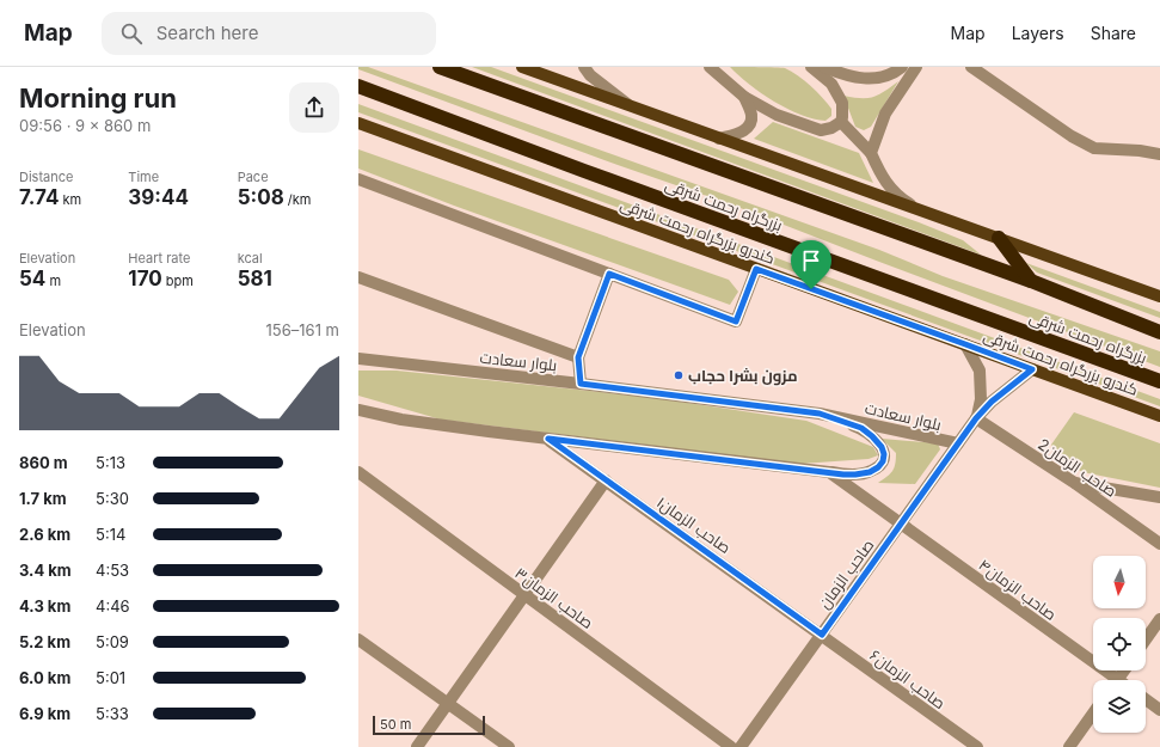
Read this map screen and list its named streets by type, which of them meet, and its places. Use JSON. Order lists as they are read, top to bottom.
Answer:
{
  "streets": {
    "highway": ["بزرگراه رحمت شرقی"],
    "main road": ["کندرو بزرگراه رحمت شرقی"],
    "street": [
      "بلوار سعادت",
      "2صاحب الزمان",
      "صاحب الزمان۱",
      "صاحب الزمان",
      "صاحب الزمان۴",
      "صاحب الزمان۳",
      "صاحب الزمان۶"
    ]
  },
  "crossings": [
    ["بلوار سعادت", "صاحب الزمان"],
    ["2صاحب الزمان", "صاحب الزمان"],
    ["صاحب الزمان۱", "صاحب الزمان"],
    ["صاحب الزمان۱", "صاحب الزمان۶"],
    ["صاحب الزمان", "صاحب الزمان۴"],
    ["صاحب الزمان", "صاحب الزمان۶"]
  ],
  "places": ["مزون بشرا حجاب"],
  "scale_bar": "50 m",
  "north": "bottom",
  "page": {
    "header": "Map",
    "search": "Search here",
    "nav": ["Map", "Layers", "Share"],
    "heading": ["Morning run", "09:56 · 9 × 860 m"],
    "stats": [
      ["Distance", "7.74 km"],
      ["Time", "39:44"],
      ["Pace", "5:08 /km"],
      ["Elevation", "54 m"],
      ["Heart rate", "170 bpm"],
      ["kcal", "581"]
    ],
    "chart": ["Elevation", "156–161 m"],
    "list": [
      {
        "name": "860 m",
        "note": "5:13"
      },
      {
        "name": "1.7 km",
        "note": "5:30"
      },
      {
        "name": "2.6 km",
        "note": "5:14"
      },
      {
        "name": "3.4 km",
        "note": "4:53"
      },
      {
        "name": "4.3 km",
        "note": "4:46"
      },
      {
        "name": "5.2 km",
        "note": "5:09"
      },
      {
        "name": "6.0 km",
        "note": "5:01"
      },
      {
        "name": "6.9 km",
        "note": "5:33"
      }
    ],
    "scale": "50 m"
  }
}
